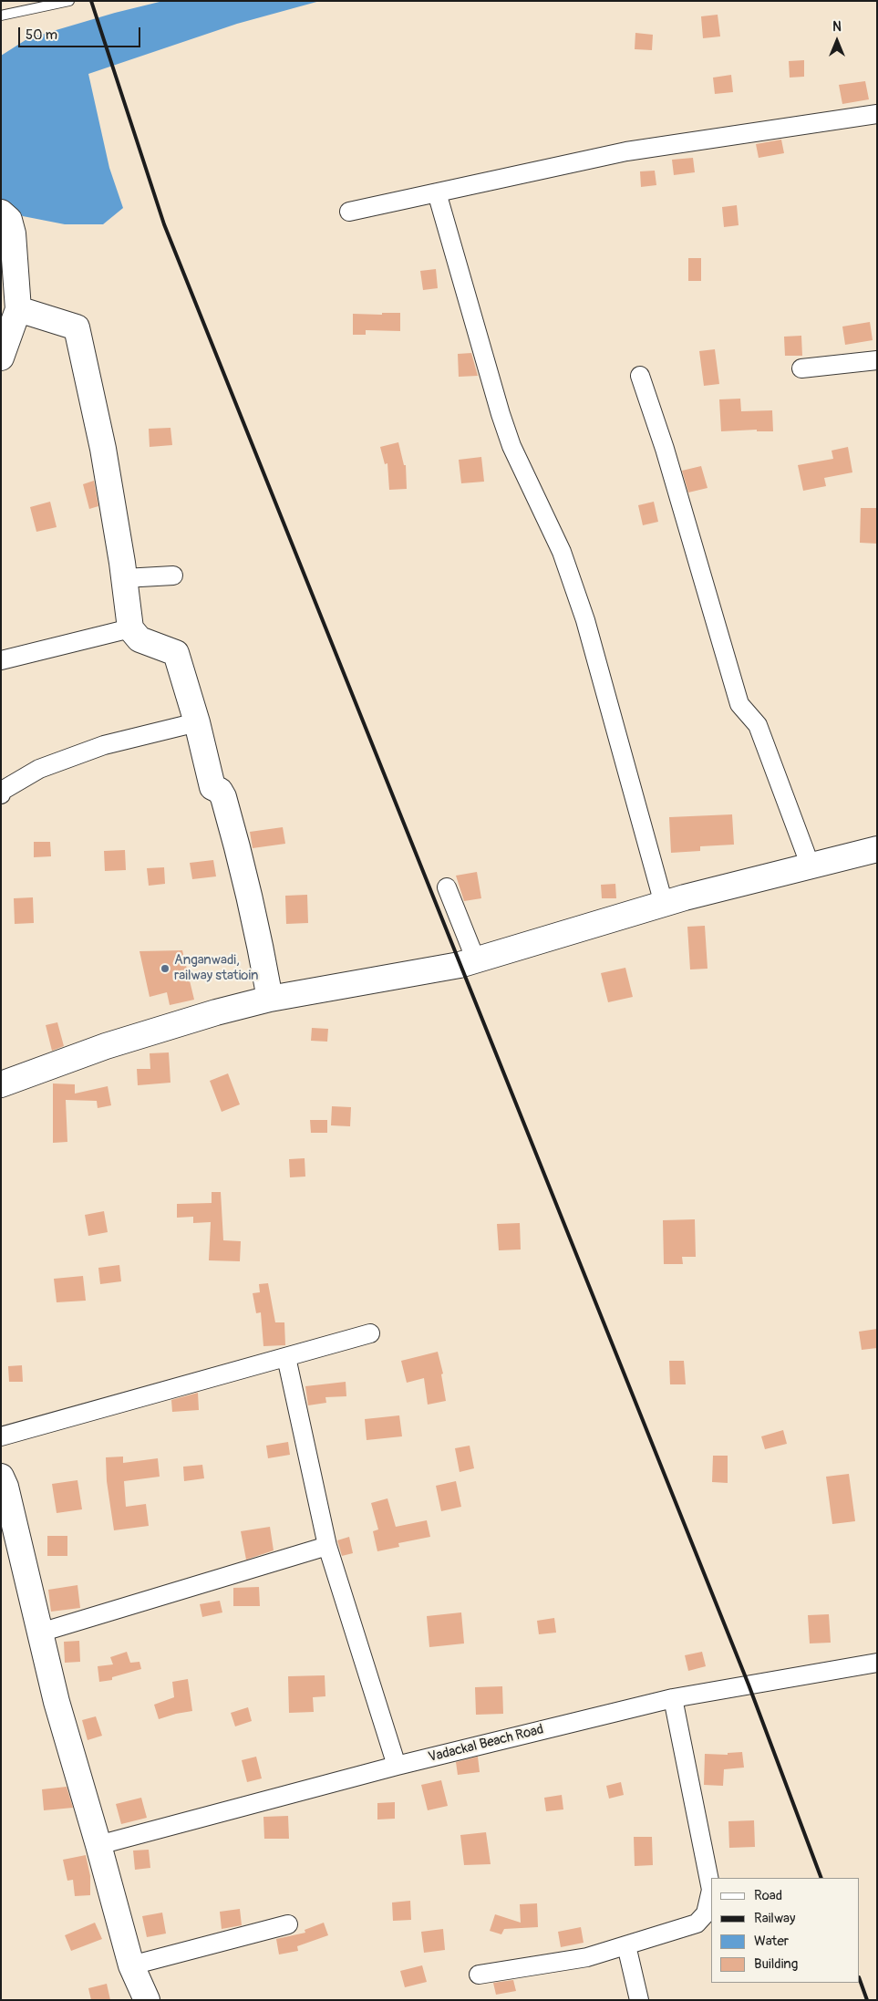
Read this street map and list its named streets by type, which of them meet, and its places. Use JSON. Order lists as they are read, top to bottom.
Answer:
{
  "streets": {
    "street": ["Vadackal Beach Road"]
  },
  "places": ["Anganwadi, railway statioin"],
  "legend": [
    "Road",
    "Railway",
    "Water",
    "Building"
  ],
  "scale_bar": "50 m",
  "north": "top"
}
